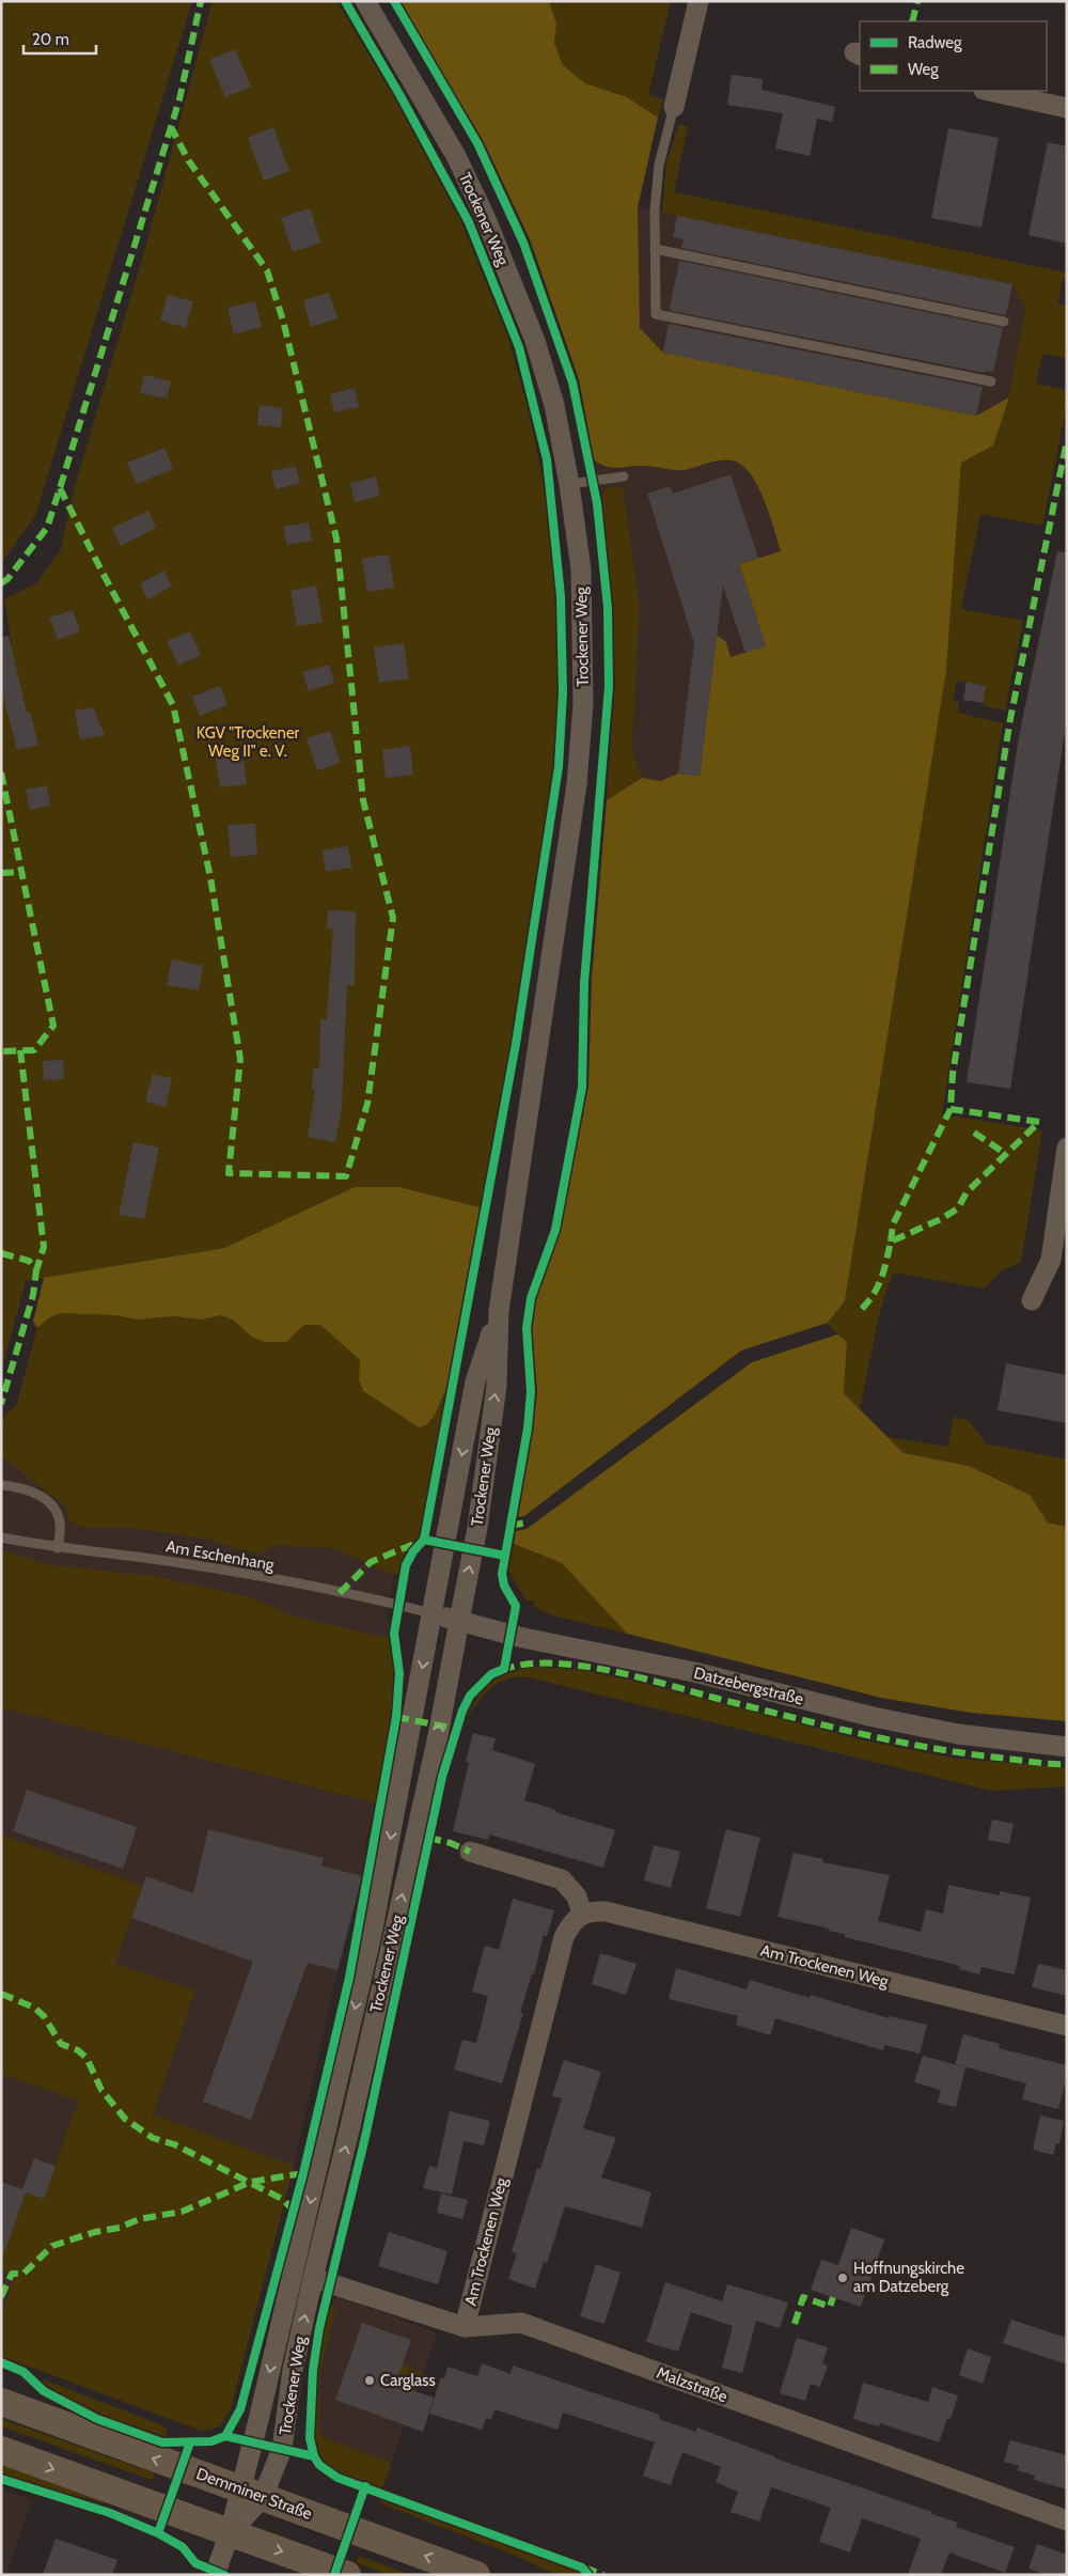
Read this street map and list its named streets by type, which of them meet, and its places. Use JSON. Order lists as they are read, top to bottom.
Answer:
{
  "streets": {
    "main road": ["Demminer Straße"],
    "street": [
      "Trockener Weg",
      "Datzebergstraße",
      "Am Trockenen Weg",
      "Malzstraße"
    ],
    "lane": ["Am Eschenhang"]
  },
  "crossings": [
    ["Trockener Weg", "Am Eschenhang"],
    ["Trockener Weg", "Datzebergstraße"],
    ["Trockener Weg", "Malzstraße"],
    ["Trockener Weg", "Demminer Straße"],
    ["Am Eschenhang", "Datzebergstraße"],
    ["Am Trockenen Weg", "Malzstraße"]
  ],
  "parks": ["KGV \"Trockener Weg II\" e. V."],
  "places": ["Hoffnungskirche am Datzeberg", "Carglass"],
  "legend": ["Radweg", "Weg"],
  "scale_bar": "20 m"
}
